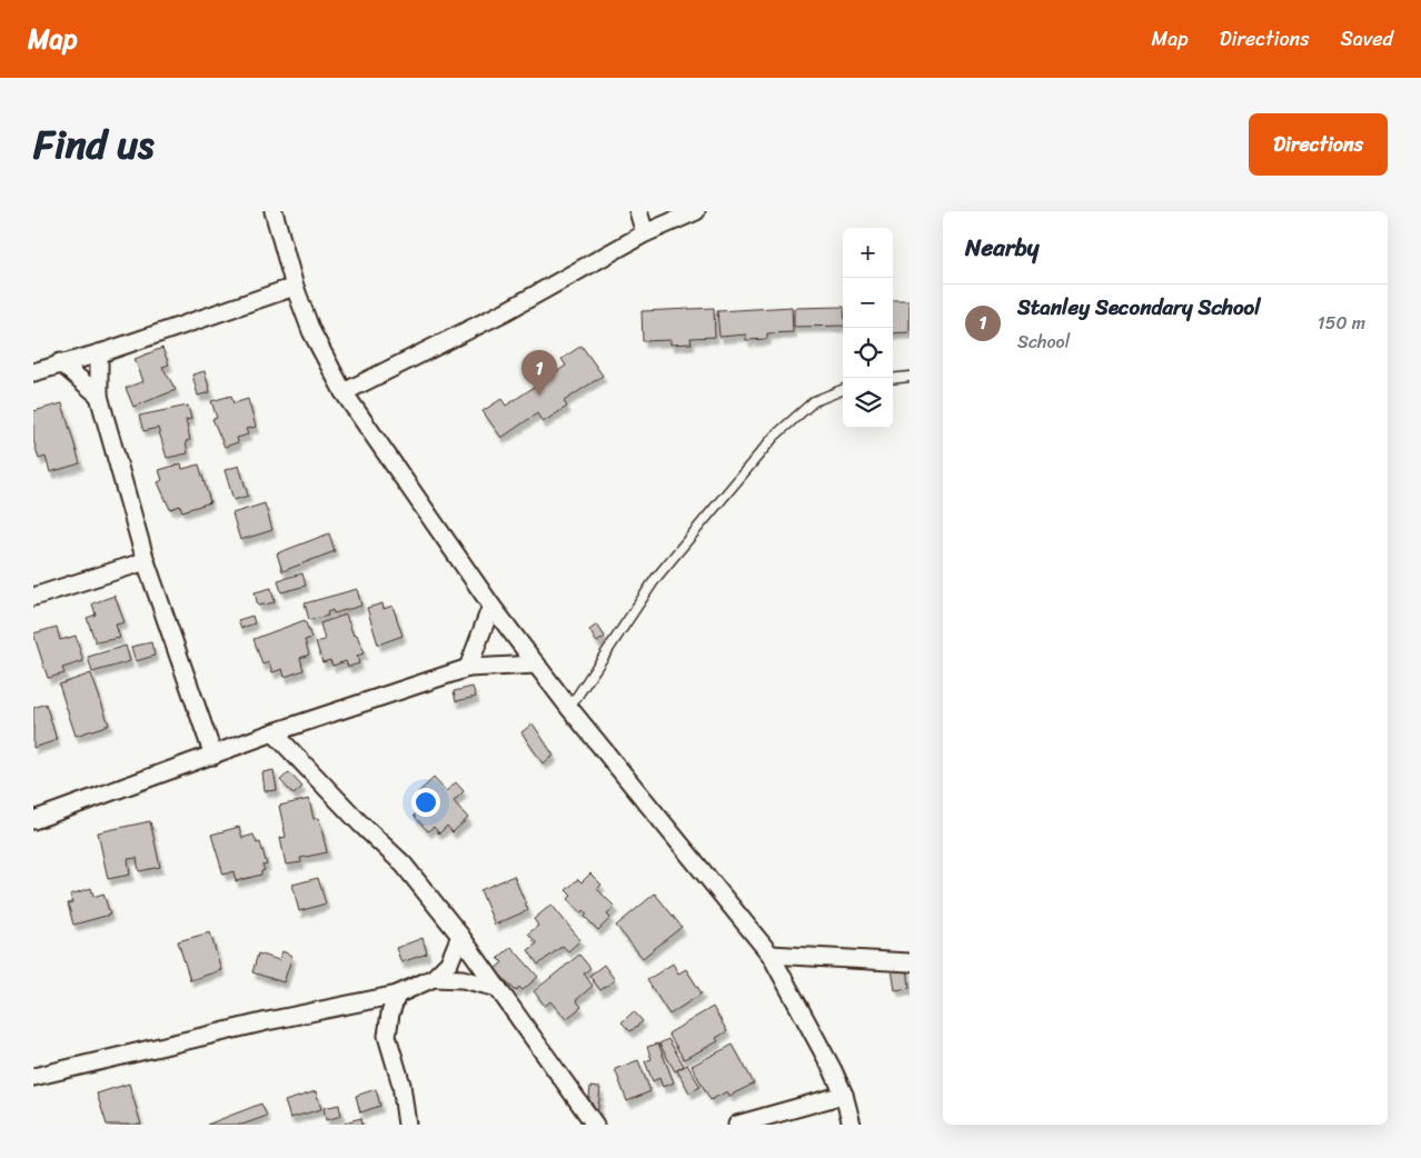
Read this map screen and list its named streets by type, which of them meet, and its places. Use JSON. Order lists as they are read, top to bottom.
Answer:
{
  "page": {
    "header": "Map",
    "nav": ["Map", "Directions", "Saved"],
    "title": "Find us",
    "buttons": "Directions",
    "heading": "Nearby",
    "map_buttons": ["+", "−"],
    "list": [
      {
        "mark": "1",
        "name": "Stanley Secondary School",
        "note": "School",
        "value": "150 m"
      }
    ],
    "pins": "1"
  }
}
